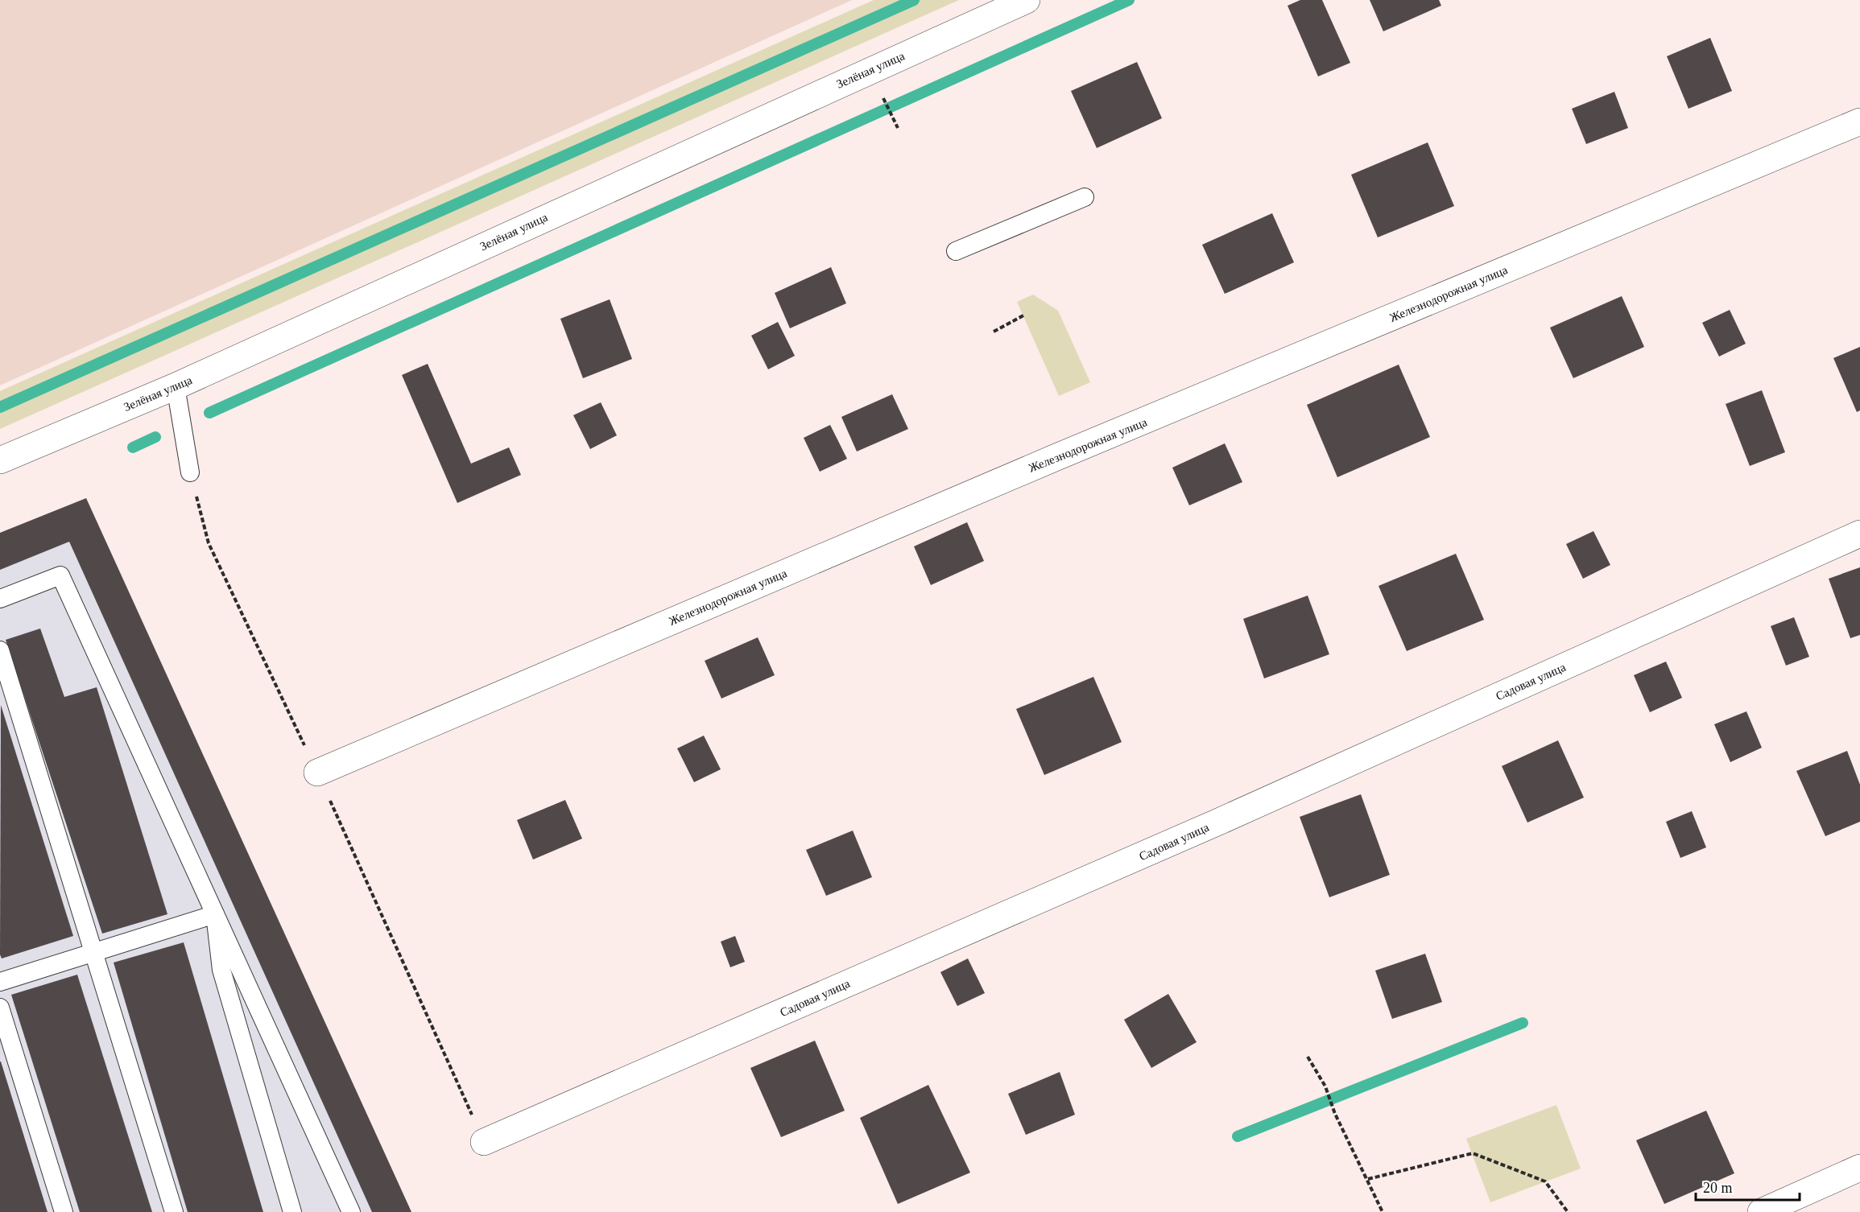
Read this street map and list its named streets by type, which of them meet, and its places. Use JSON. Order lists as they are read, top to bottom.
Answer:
{
  "streets": {
    "street": ["Зелёная улица", "Железнодорожная улица", "Садовая улица"]
  },
  "scale_bar": "20 m"
}
